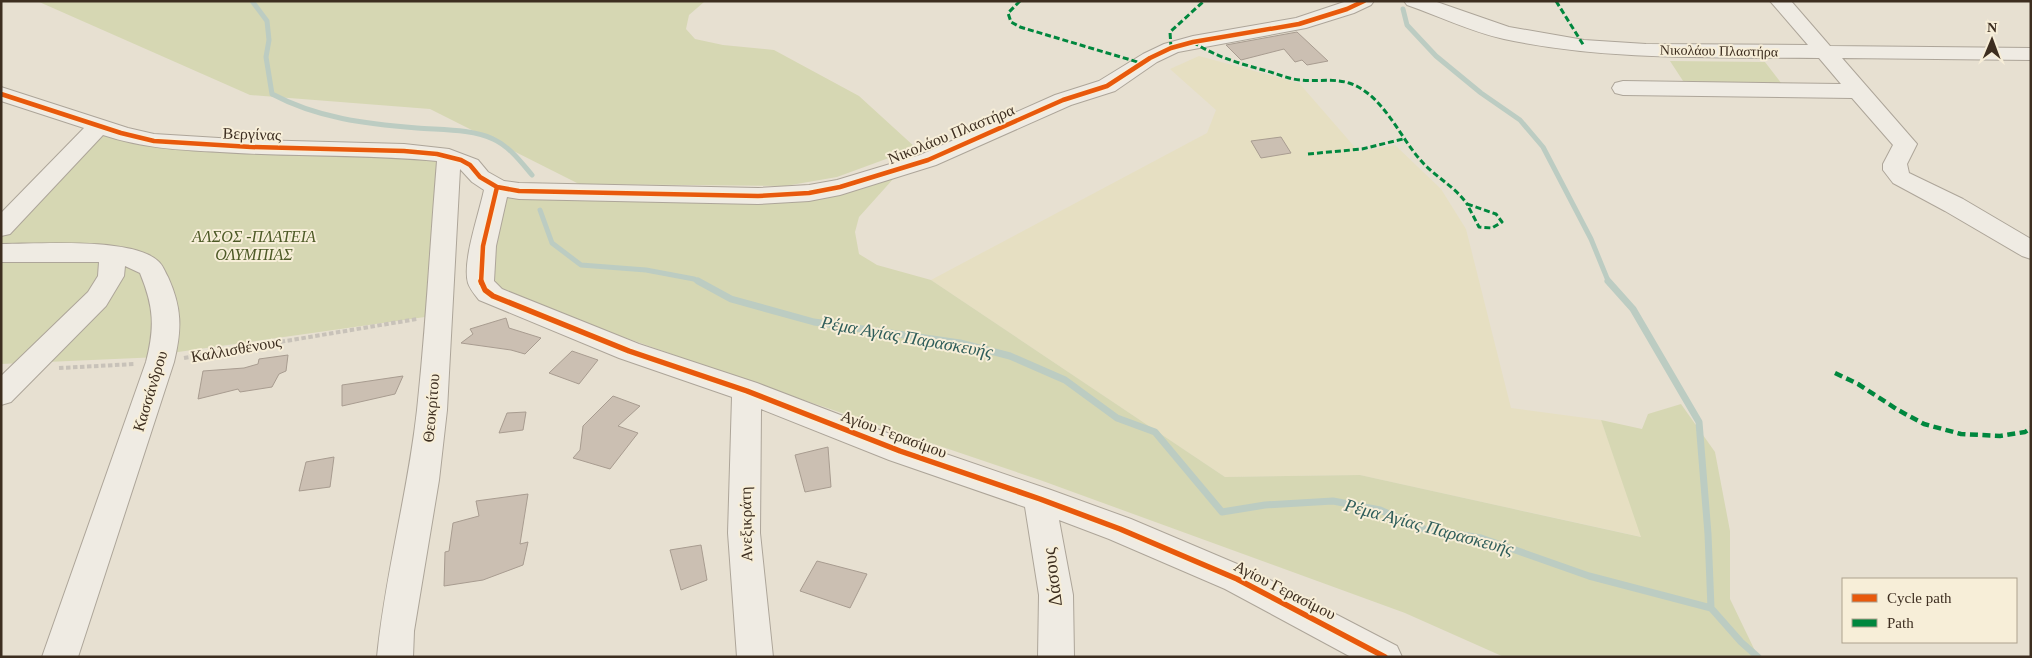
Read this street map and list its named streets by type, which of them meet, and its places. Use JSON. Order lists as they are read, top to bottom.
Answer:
{
  "streets": {
    "street": [
      "Νικολάου Πλαστήρα",
      "Βεργίνας",
      "Κασσάνδρου",
      "Θεοκρίτου",
      "Αγίου Γερασίμου",
      "Ανεξικράτη",
      "Δάσους"
    ],
    "path": ["Καλλισθένους"]
  },
  "crossings": [
    ["Νικολάου Πλαστήρα", "Βεργίνας"],
    ["Νικολάου Πλαστήρα", "Αγίου Γερασίμου"],
    ["Βεργίνας", "Θεοκρίτου"],
    ["Βεργίνας", "Αγίου Γερασίμου"],
    ["Καλλισθένους", "Κασσάνδρου"],
    ["Καλλισθένους", "Θεοκρίτου"],
    ["Αγίου Γερασίμου", "Ανεξικράτη"],
    ["Αγίου Γερασίμου", "Δάσους"]
  ],
  "water": ["Ρέμα Αγίας Παρασκευής"],
  "parks": ["ΑΛΣΟΣ -ΠΛΑΤΕΙΑ ΟΛΥΜΠΙΑΣ"],
  "legend": ["Cycle path", "Path"],
  "north": "top"
}
